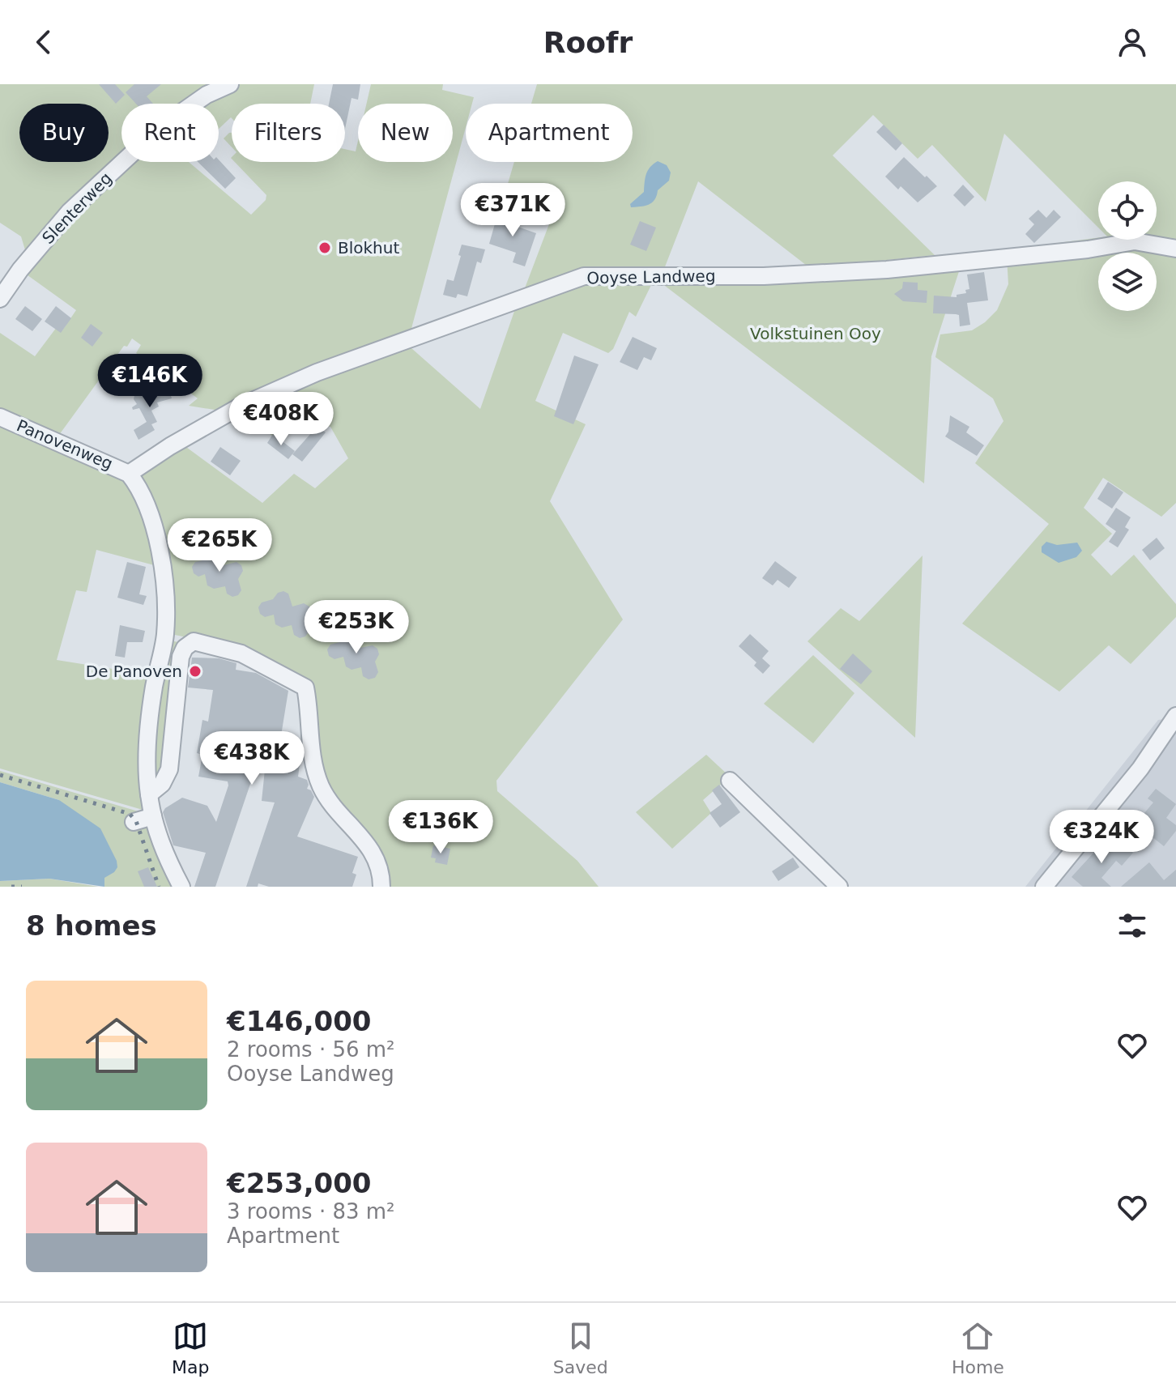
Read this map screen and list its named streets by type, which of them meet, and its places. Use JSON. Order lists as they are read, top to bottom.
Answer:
{
  "streets": {
    "street": ["Slenterweg", "Ooyse Landweg", "Panovenweg"]
  },
  "crossings": [
    ["Ooyse Landweg", "Panovenweg"]
  ],
  "parks": ["Volkstuinen Ooy"],
  "places": ["Blokhut", "De Panoven"],
  "page": {
    "header": "Roofr",
    "chip": [
      "Buy",
      "Rent",
      "Filters",
      "New",
      "Apartment"
    ],
    "price": [
      "€371K",
      "€146K",
      "€408K",
      "€265K",
      "€253K",
      "€438K",
      "€136K",
      "€324K"
    ],
    "heading": "8 homes",
    "list": [
      {
        "name": "€146,000",
        "note": "2 rooms · 56 m² · Ooyse Landweg"
      },
      {
        "name": "€253,000",
        "note": "3 rooms · 83 m² · Apartment"
      }
    ],
    "tabs": ["Map", "Saved", "Home"]
  }
}
